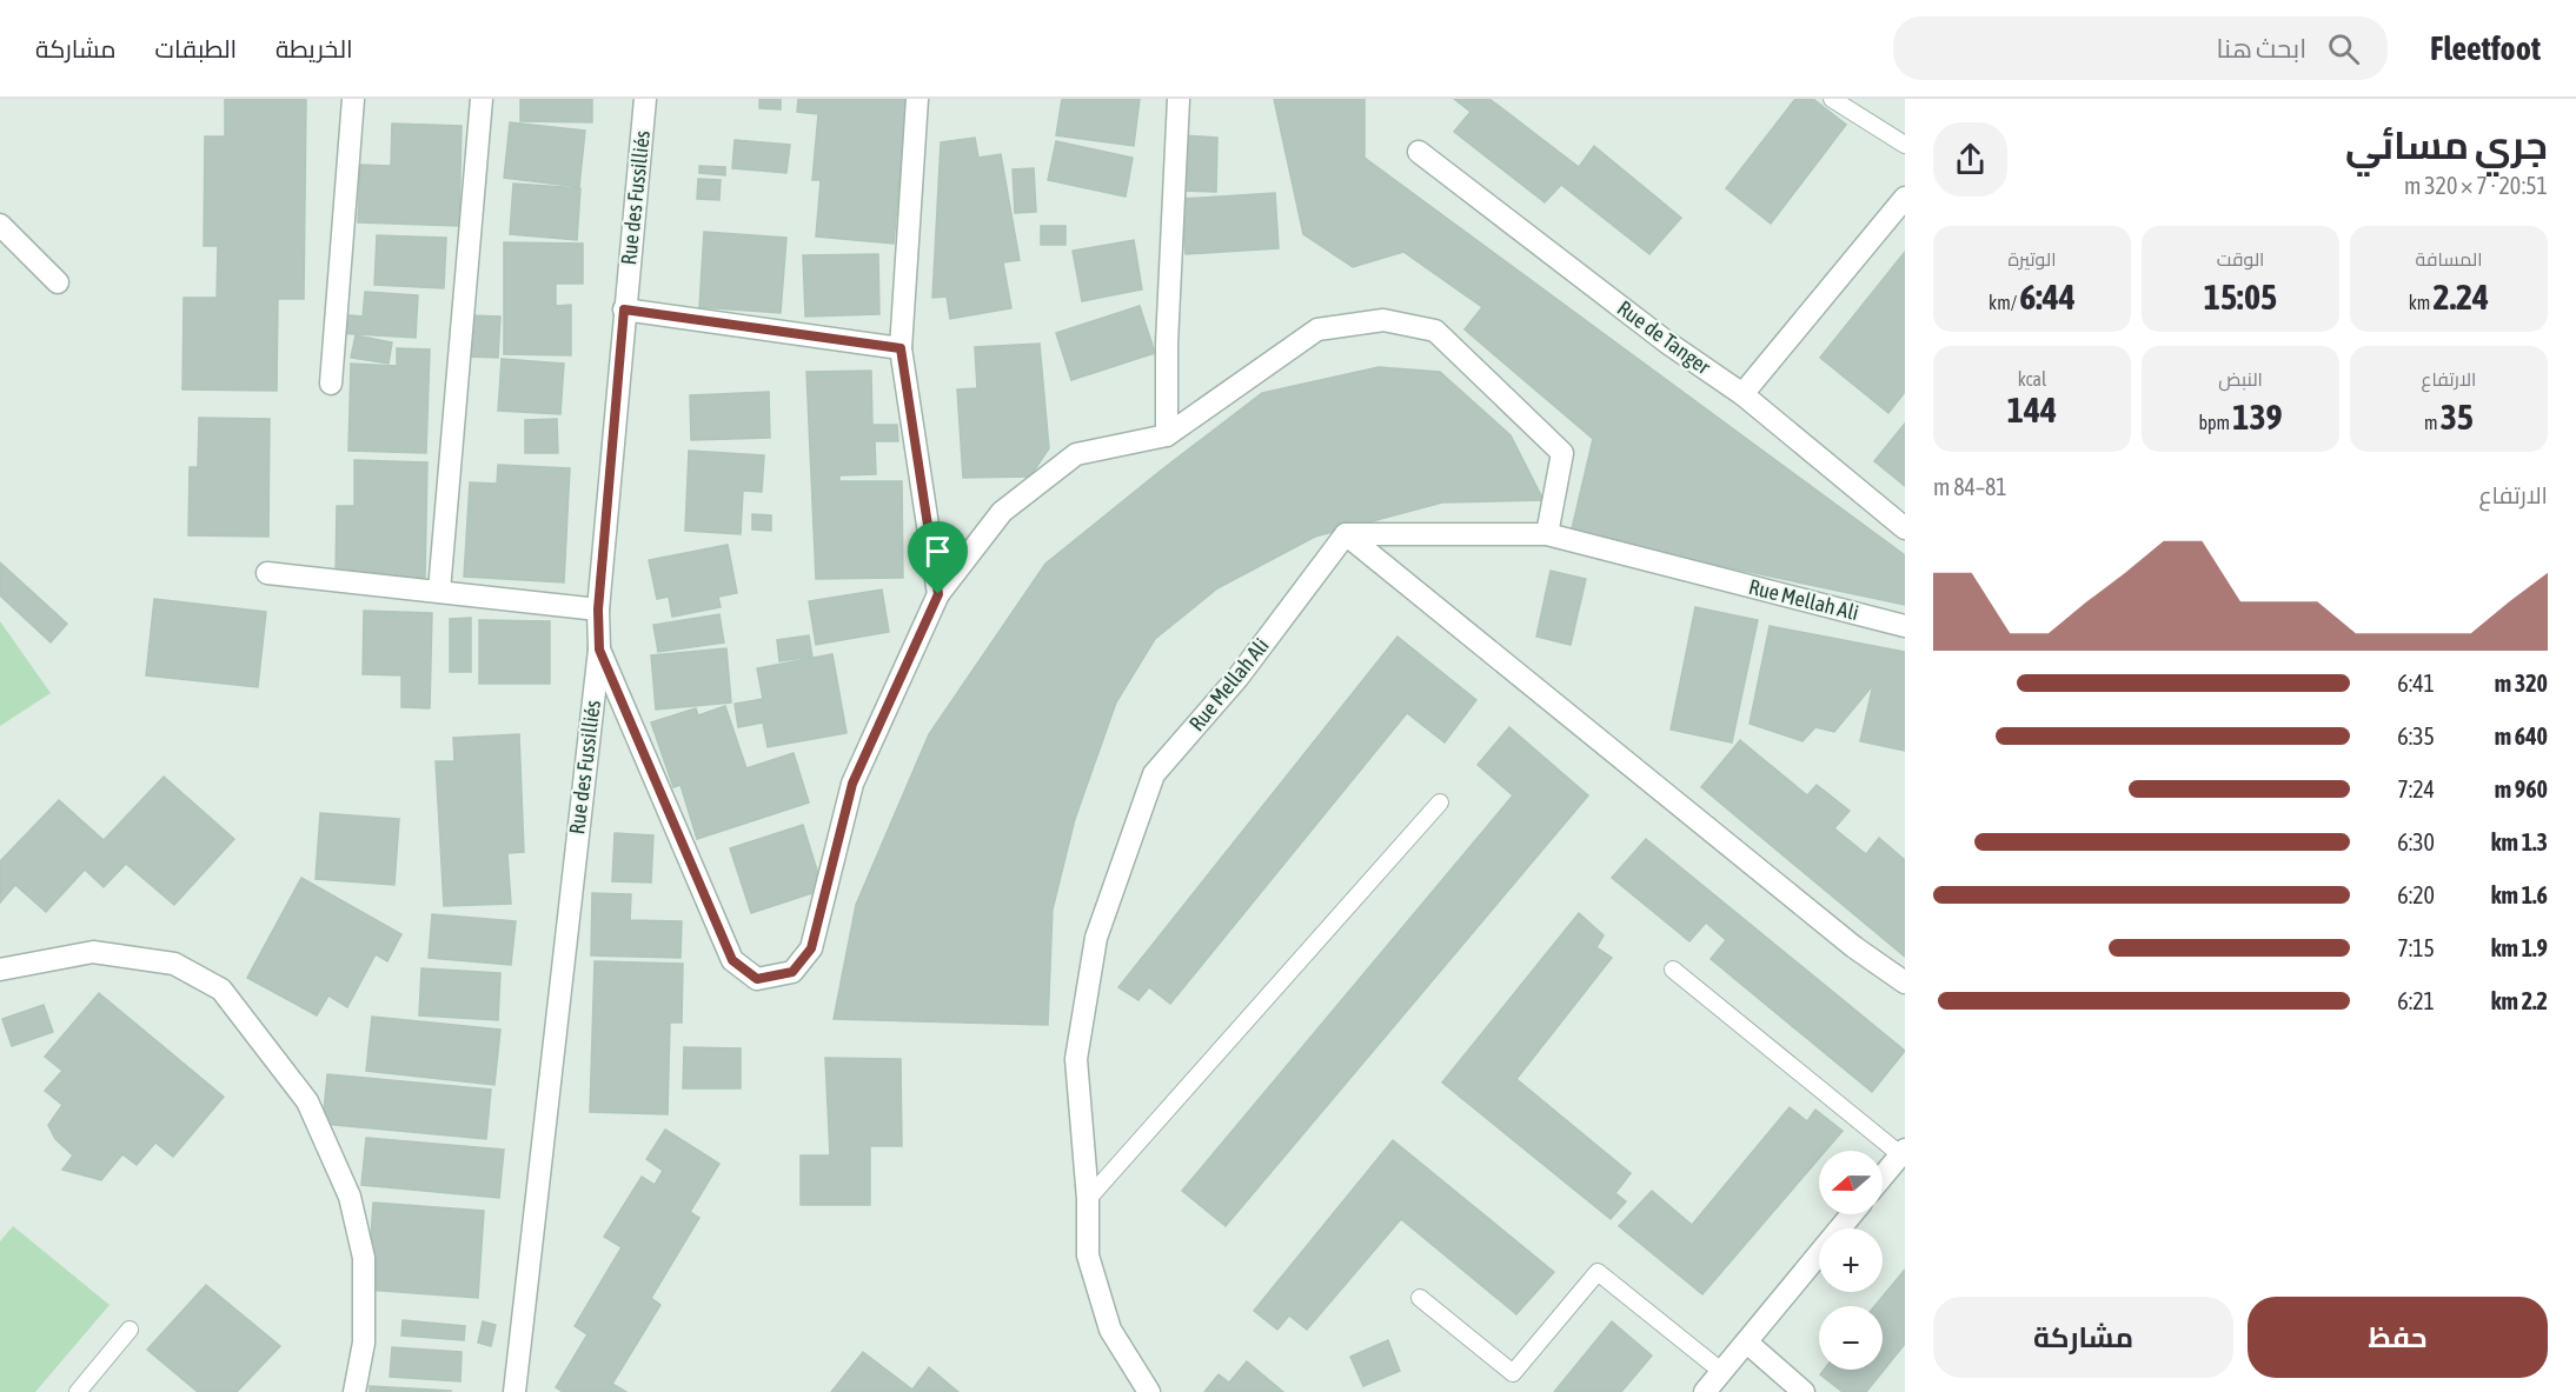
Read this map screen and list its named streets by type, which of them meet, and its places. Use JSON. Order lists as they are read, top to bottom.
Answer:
{
  "streets": {
    "street": ["Rue des Fussilliés", "Rue de Tanger", "Rue Mellah Ali"]
  },
  "north": "left",
  "page": {
    "header": "Fleetfoot",
    "search": "ابحث هنا",
    "nav": ["الخريطة", "الطبقات", "مشاركة"],
    "heading": ["جري مسائي", "20:51 · 7 × 320 m"],
    "stats": [
      ["المسافة", "2.24 km"],
      ["الوقت", "15:05"],
      ["الوتيرة", "6:44 /km"],
      ["الارتفاع", "35 m"],
      ["النبض", "139 bpm"],
      ["kcal", "144"]
    ],
    "chart": ["الارتفاع", "81–84 m"],
    "list": [
      {
        "name": "320 m",
        "note": "6:41"
      },
      {
        "name": "640 m",
        "note": "6:35"
      },
      {
        "name": "960 m",
        "note": "7:24"
      },
      {
        "name": "1.3 km",
        "note": "6:30"
      },
      {
        "name": "1.6 km",
        "note": "6:20"
      },
      {
        "name": "1.9 km",
        "note": "7:15"
      },
      {
        "name": "2.2 km",
        "note": "6:21"
      }
    ],
    "map_buttons": ["+", "−"],
    "buttons": ["حفظ", "مشاركة"]
  }
}
